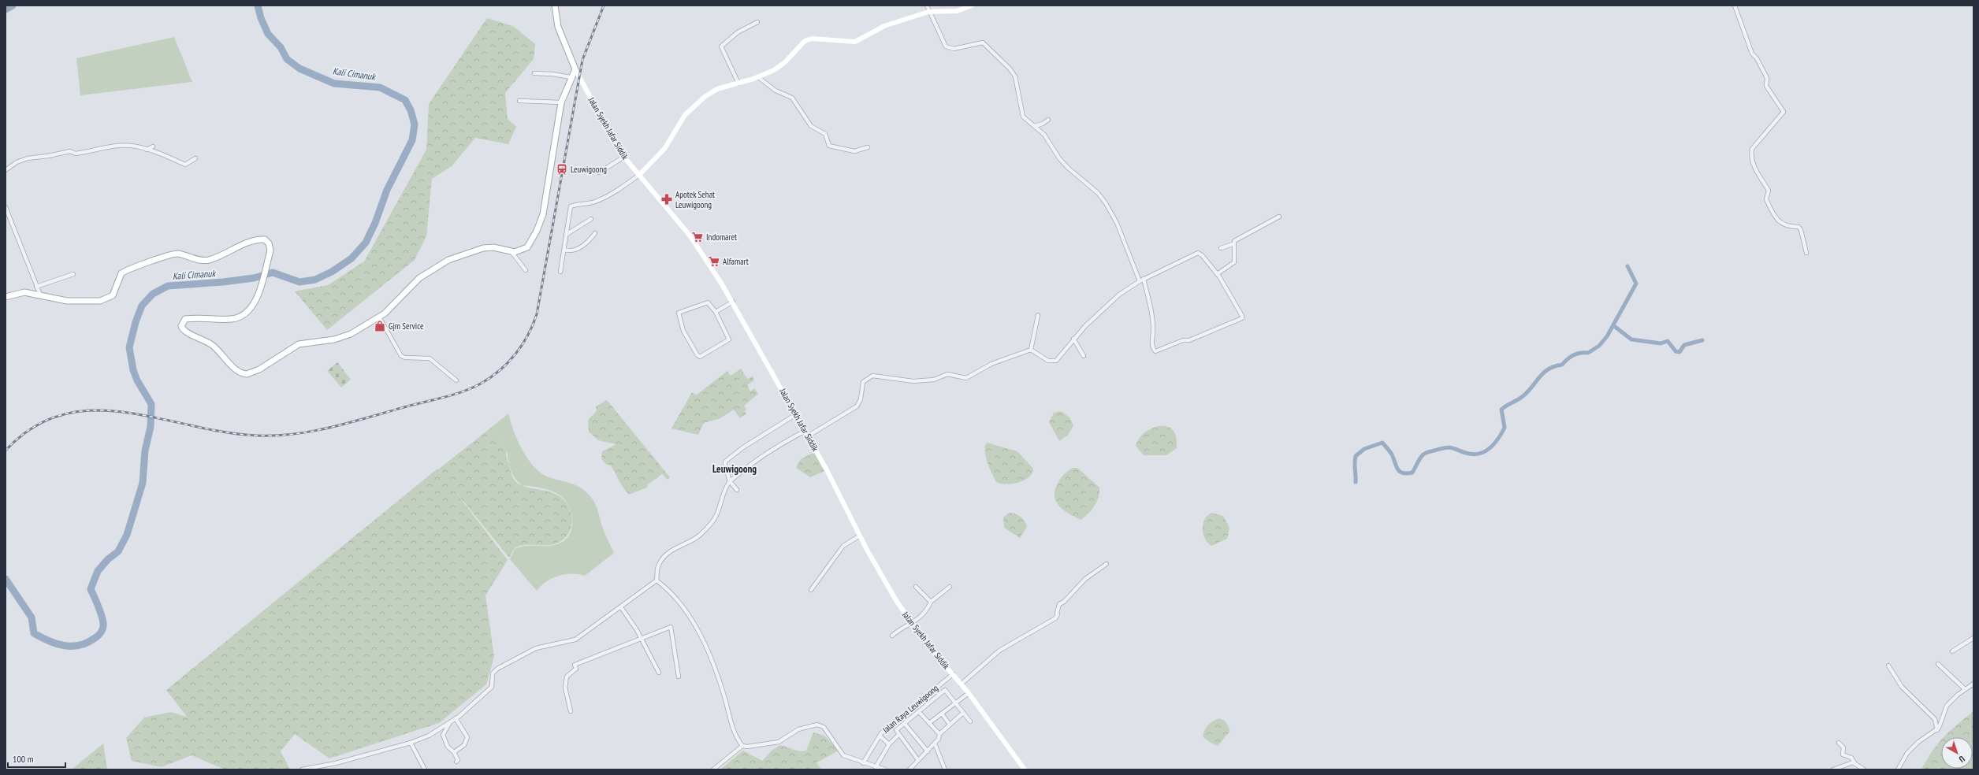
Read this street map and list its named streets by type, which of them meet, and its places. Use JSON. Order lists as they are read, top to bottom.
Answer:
{
  "streets": {
    "main road": ["Jalan Syekh Jafar Siddik"],
    "street": ["Jalan Raya Leuwigoong"]
  },
  "crossings": [
    ["Jalan Syekh Jafar Siddik", "Jalan Raya Leuwigoong"]
  ],
  "districts": ["Leuwigoong"],
  "water": ["Kali Cimanuk"],
  "places": {
    "station": ["Leuwigoong"],
    "pharmacy": ["Apotek Sehat Leuwigoong"],
    "supermarket": ["Indomaret", "Alfamart"],
    "shop": ["Gjm Service"]
  },
  "scale_bar": "100 m",
  "north": "bottom right"
}
